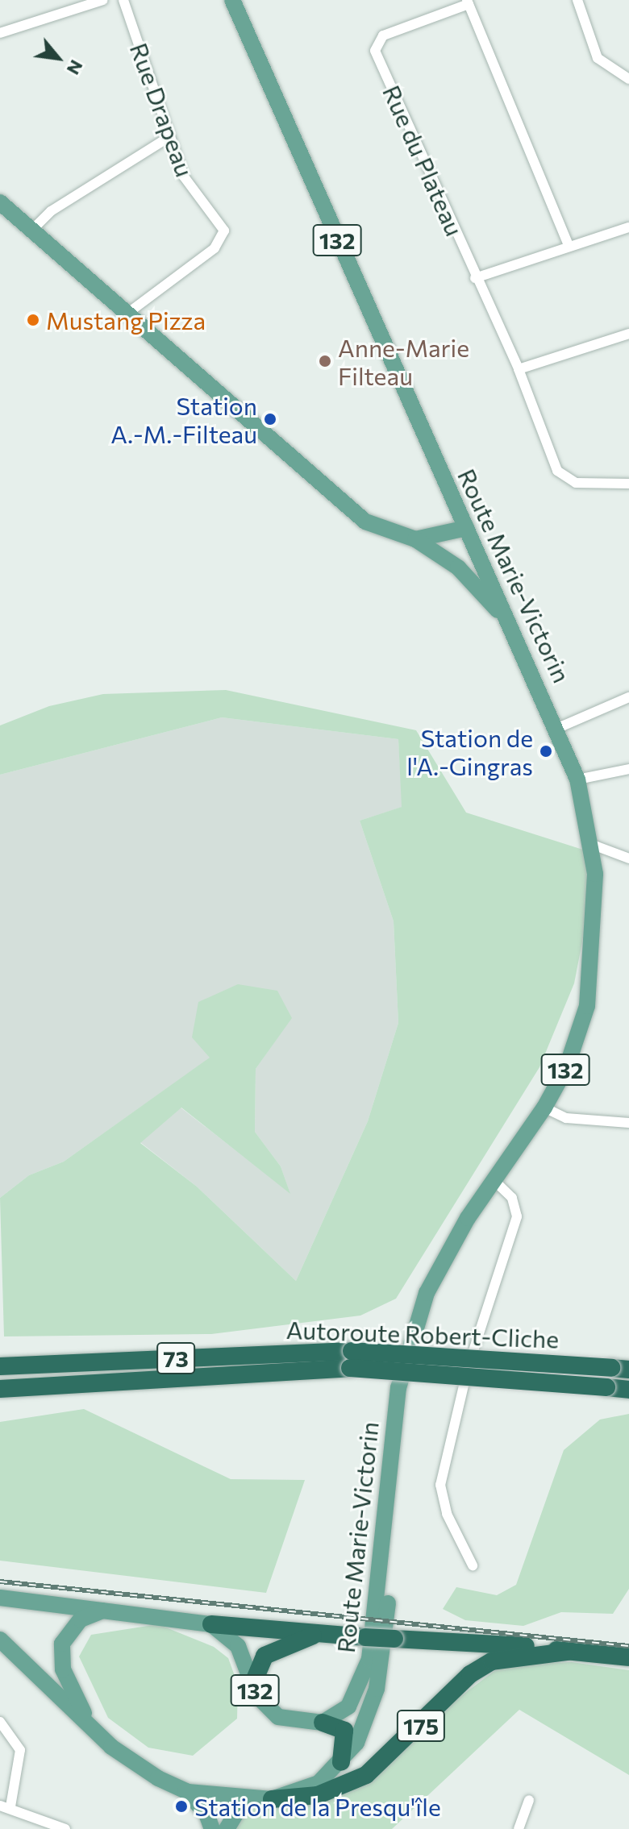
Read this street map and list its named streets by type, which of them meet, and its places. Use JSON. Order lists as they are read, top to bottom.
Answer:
{
  "streets": {
    "highway": ["Autoroute Robert-Cliche", "73", "175"],
    "main road": ["132", "Route Marie-Victorin"],
    "street": ["Rue Drapeau", "Rue du Plateau"]
  },
  "crossings": [
    ["132", "Route Marie-Victorin"],
    ["132", "175"],
    ["Route Marie-Victorin", "175"]
  ],
  "places": [
    "Mustang Pizza",
    "Anne-Marie Filteau",
    "Station A.-M.-Filteau",
    "Station de l'A.-Gingras",
    "Station de la Presqu'île"
  ],
  "north": "bottom right"
}
